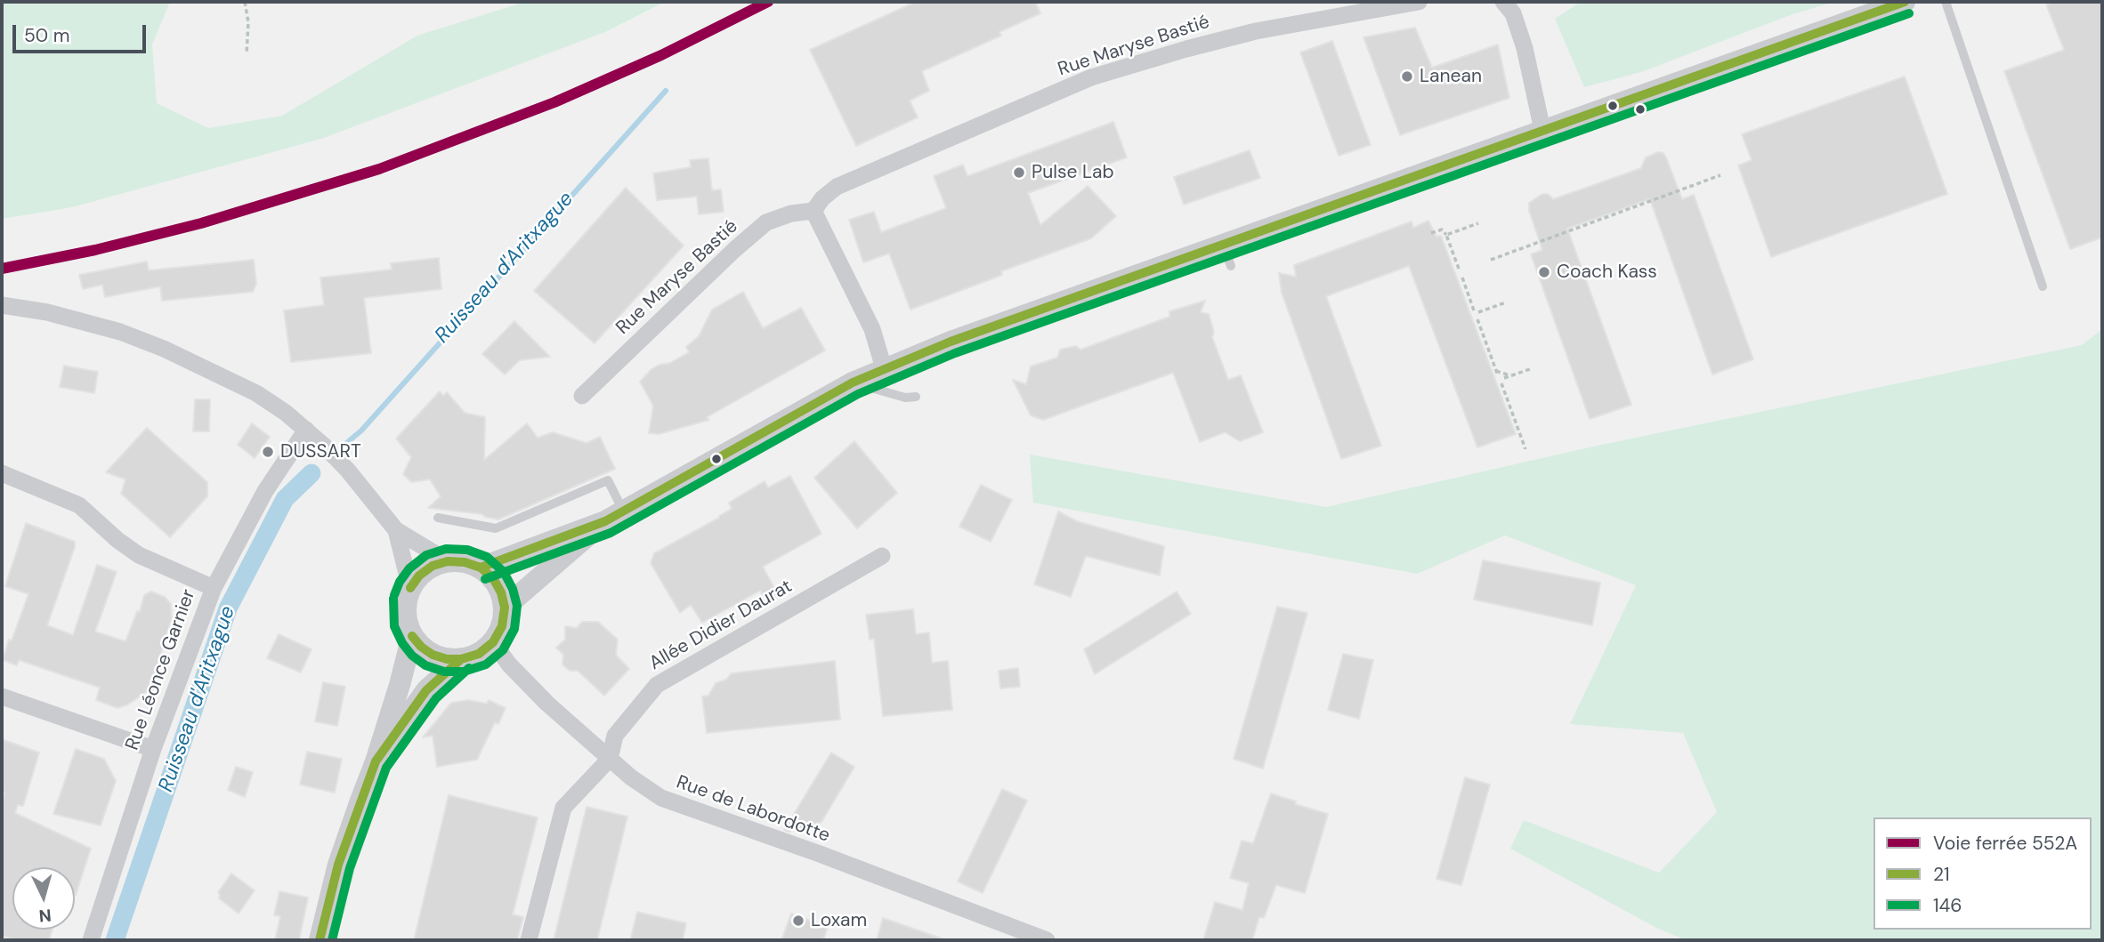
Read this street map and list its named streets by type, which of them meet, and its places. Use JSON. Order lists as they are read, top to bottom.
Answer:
{
  "streets": {
    "street": [
      "Rue Maryse Bastié",
      "Allée Didier Daurat",
      "Rue Léonce Garnier",
      "Rue de Labordotte"
    ]
  },
  "crossings": [
    ["Allée Didier Daurat", "Rue de Labordotte"]
  ],
  "water": ["Ruisseau d'Aritxague"],
  "places": [
    "Lanean",
    "Pulse Lab",
    "Coach Kass",
    "DUSSART",
    "Loxam"
  ],
  "lines": ["rail line 552A", "transit line 21", "transit line 146"],
  "legend": ["Voie ferrée 552A", "21", "146"],
  "scale_bar": "50 m",
  "north": "bottom"
}
